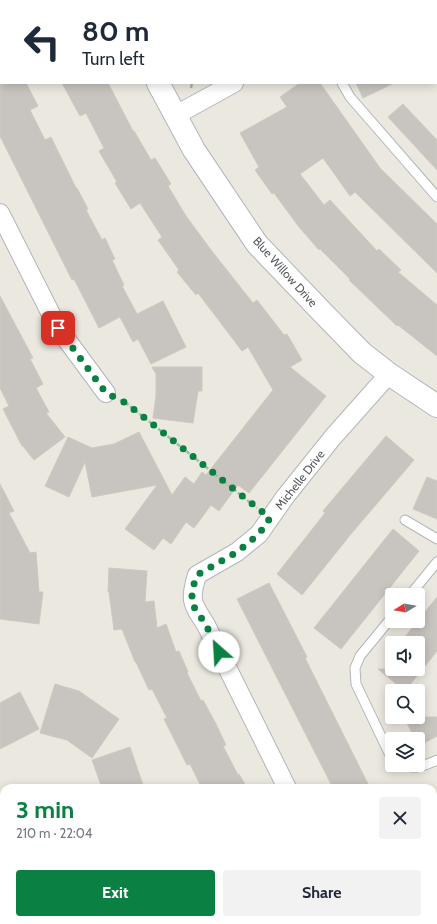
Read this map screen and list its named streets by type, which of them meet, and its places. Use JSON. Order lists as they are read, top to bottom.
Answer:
{
  "streets": {
    "street": ["Blue Willow Drive", "Michelle Drive"]
  },
  "crossings": [
    ["Blue Willow Drive", "Michelle Drive"]
  ],
  "north": "left",
  "page": {
    "turn": ["80 m", "Turn left"],
    "heading": ["3 min", "210 m · 22:04"],
    "buttons": ["Exit", "Share"]
  }
}
